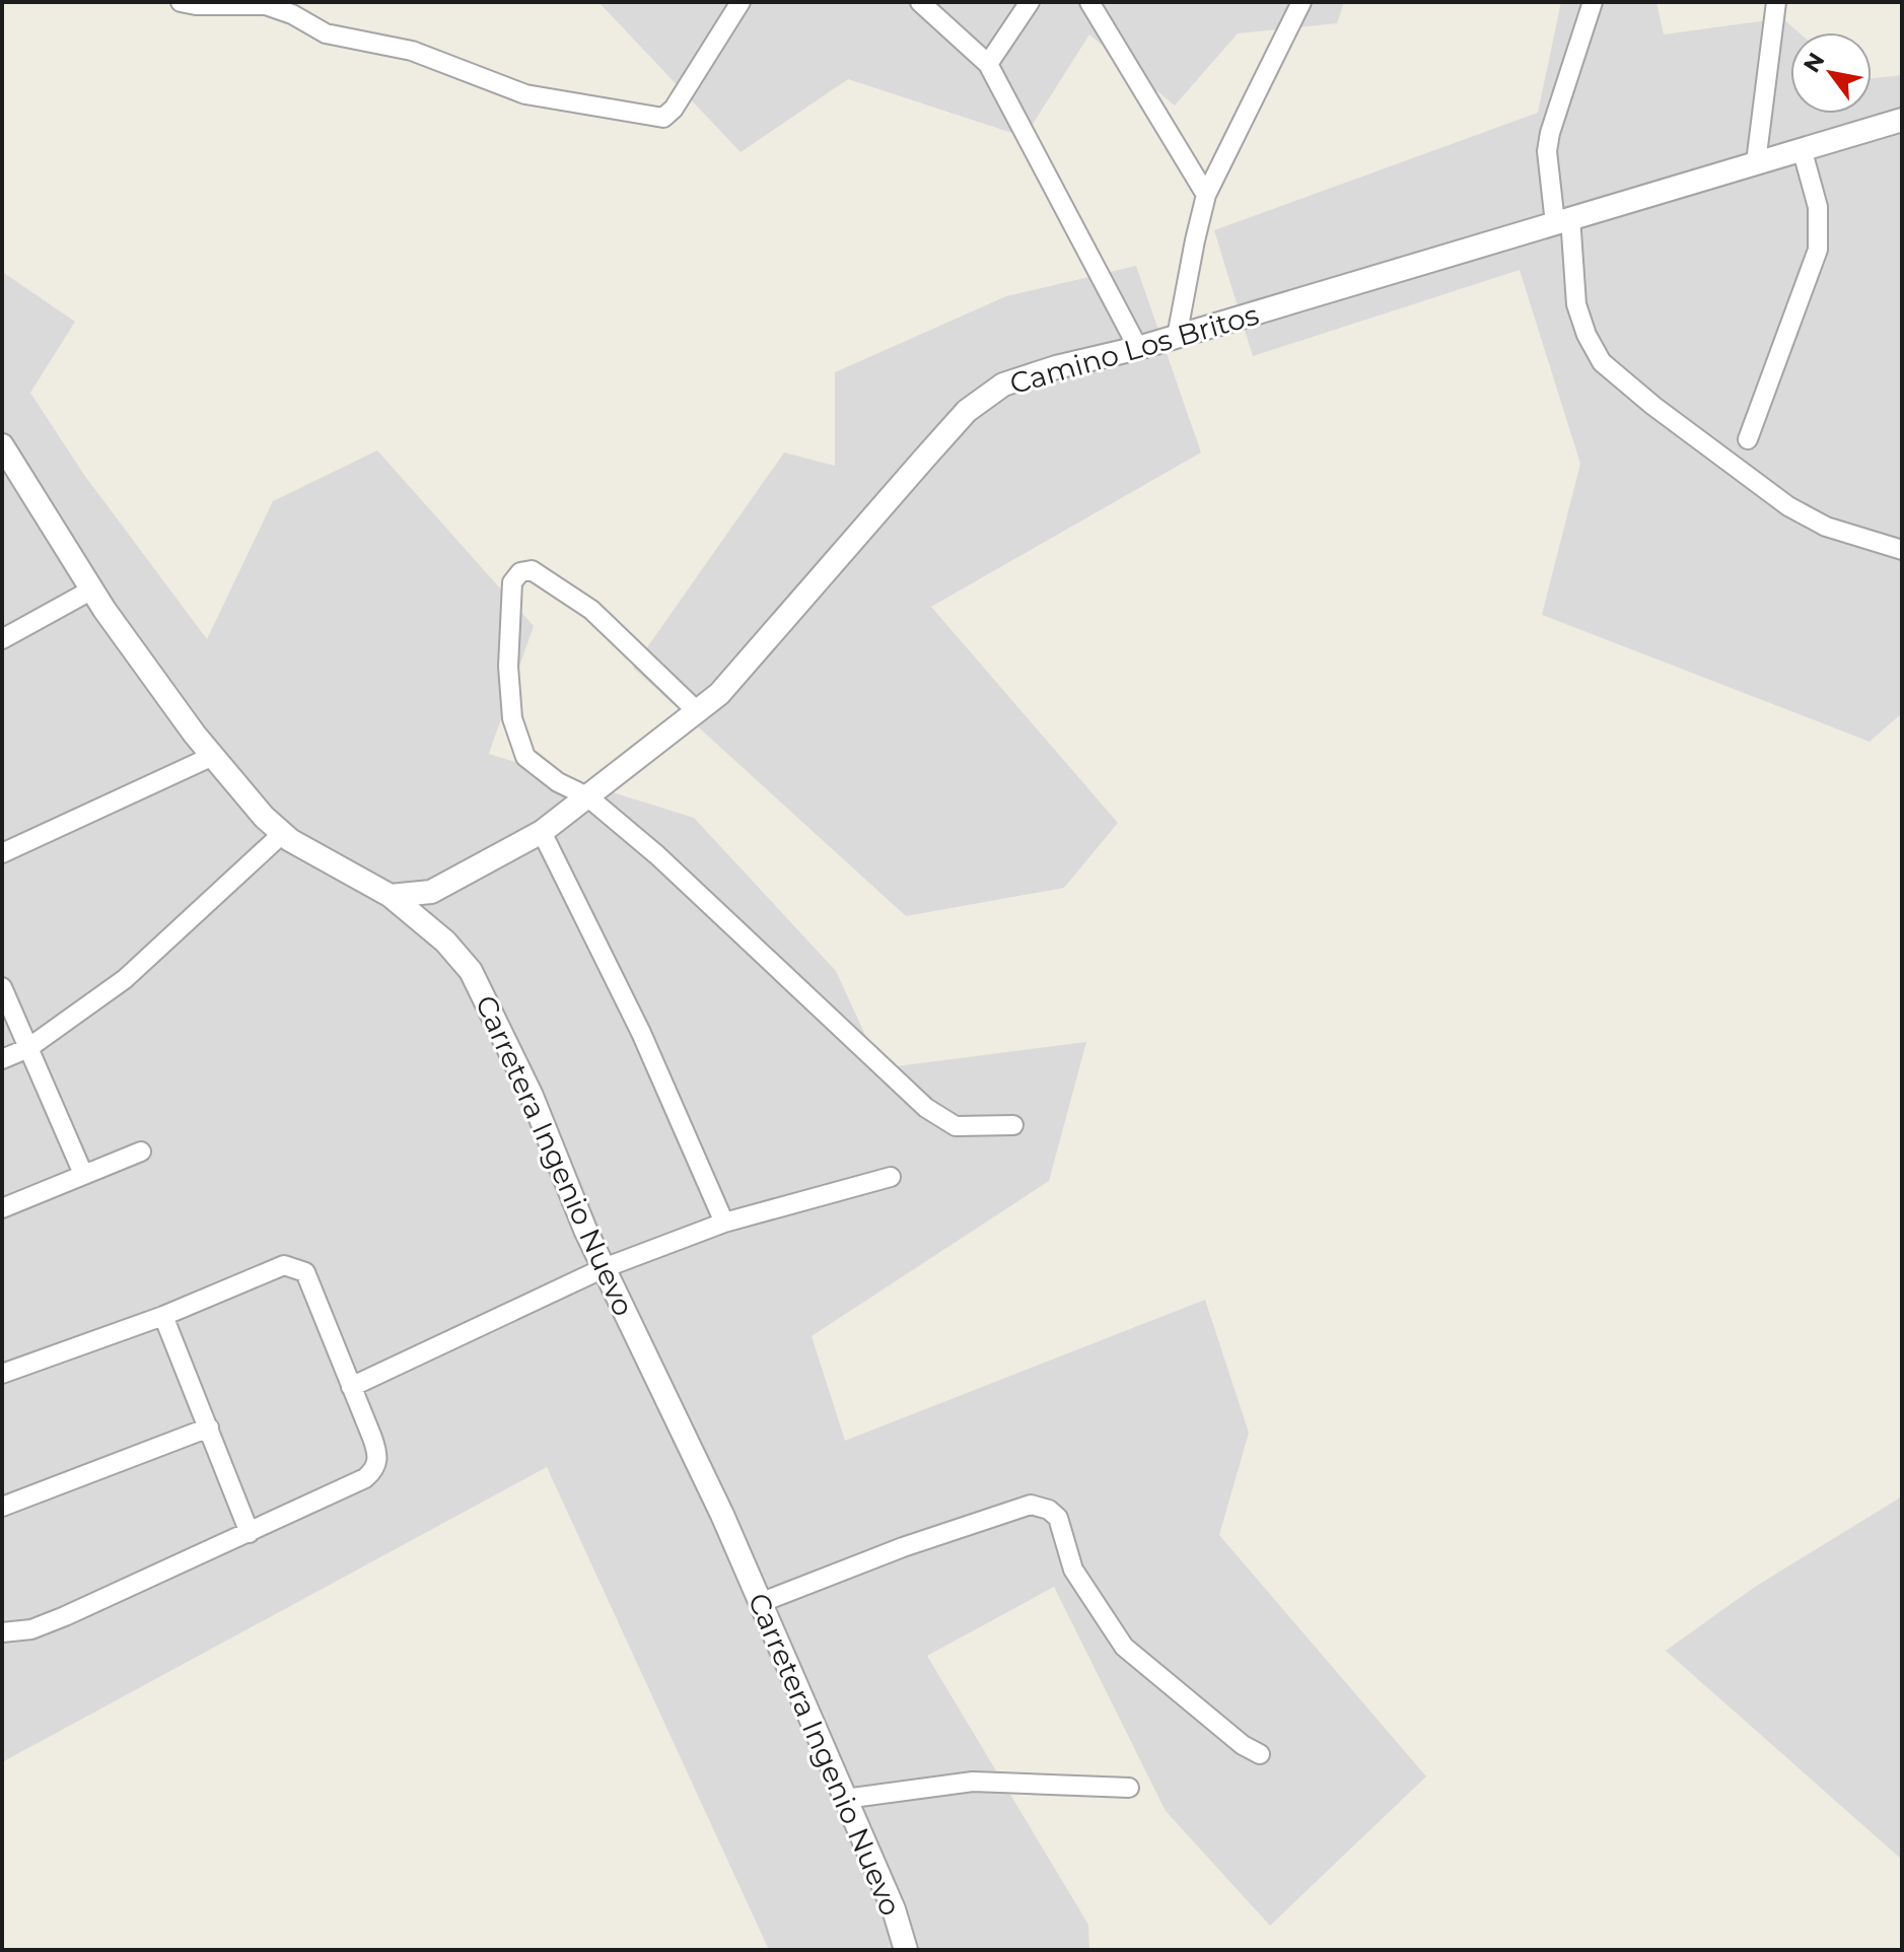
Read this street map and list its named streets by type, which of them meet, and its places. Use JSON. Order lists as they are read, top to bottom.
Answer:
{
  "streets": {
    "street": ["Camino Los Britos", "Carretera Ingenio Nuevo"]
  },
  "crossings": [
    ["Camino Los Britos", "Carretera Ingenio Nuevo"]
  ],
  "north": "top left"
}
